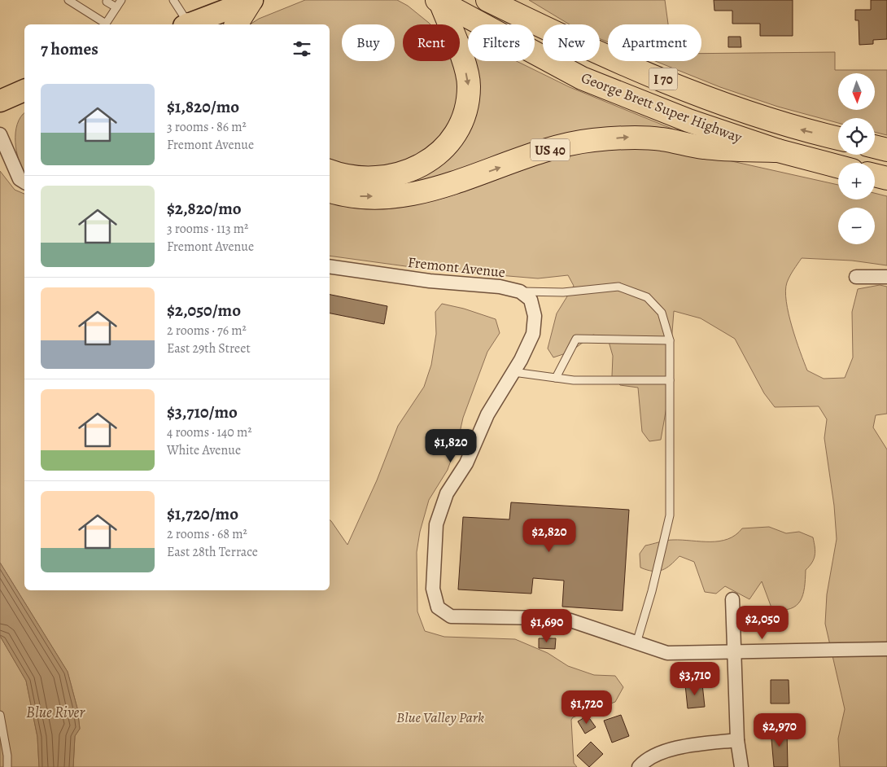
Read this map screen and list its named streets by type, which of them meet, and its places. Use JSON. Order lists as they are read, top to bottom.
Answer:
{
  "streets": {
    "highway": ["I 70", "George Brett Super Highway", "US 40"],
    "street": ["Fremont Avenue"]
  },
  "crossings": [
    ["George Brett Super Highway", "US 40"]
  ],
  "water": ["Blue River"],
  "parks": ["Blue Valley Park"],
  "north": "bottom",
  "page": {
    "chip": [
      "Buy",
      "Rent",
      "Filters",
      "New",
      "Apartment"
    ],
    "heading": "7 homes",
    "map_buttons": ["+", "−"],
    "list": [
      {
        "name": "$1,820/mo",
        "note": "3 rooms · 86 m² · Fremont Avenue"
      },
      {
        "name": "$2,820/mo",
        "note": "3 rooms · 113 m² · Fremont Avenue"
      },
      {
        "name": "$2,050/mo",
        "note": "2 rooms · 76 m² · East 29th Street"
      },
      {
        "name": "$3,710/mo",
        "note": "4 rooms · 140 m² · White Avenue"
      },
      {
        "name": "$1,720/mo",
        "note": "2 rooms · 68 m² · East 28th Terrace"
      }
    ],
    "price": [
      "$1,820",
      "$2,820",
      "$2,050",
      "$1,690",
      "$3,710",
      "$1,720",
      "$2,970"
    ]
  }
}
